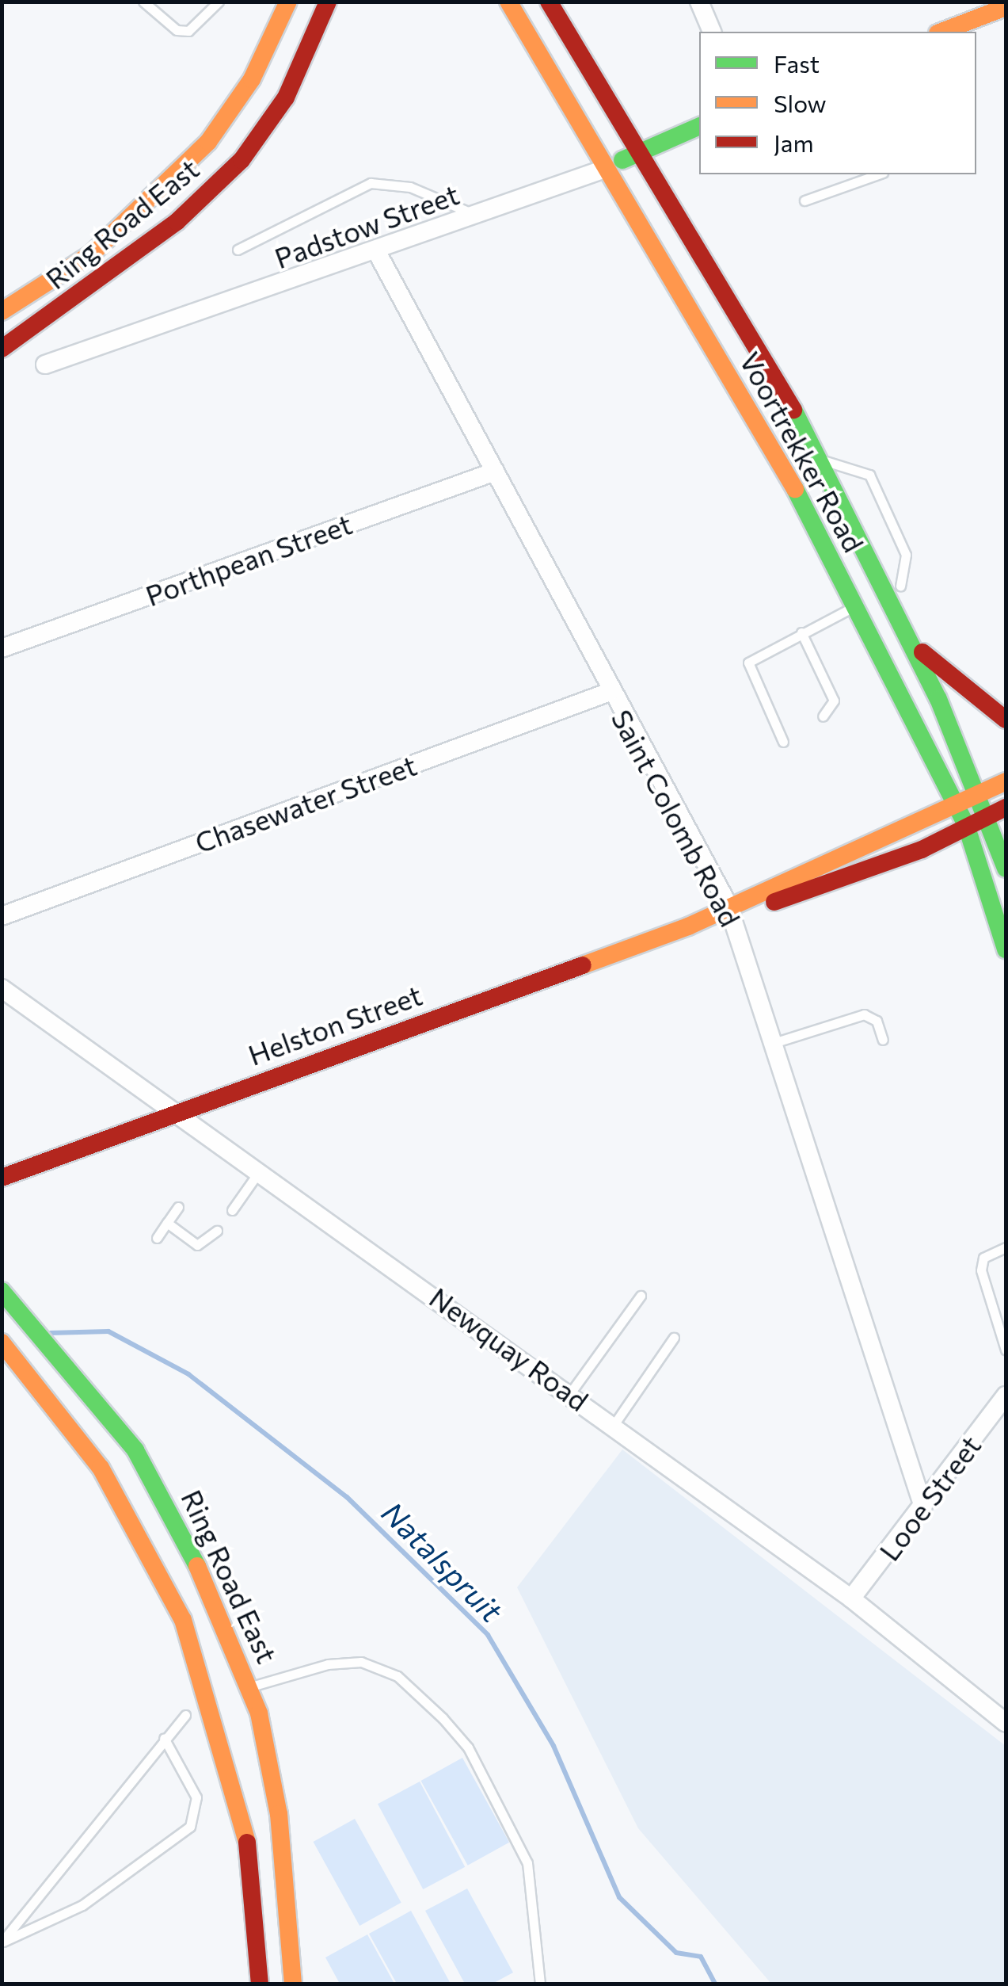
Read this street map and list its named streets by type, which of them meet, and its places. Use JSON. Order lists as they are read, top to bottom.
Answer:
{
  "streets": {
    "main road": [
      "Ring Road East",
      "Padstow Street",
      "Voortrekker Road",
      "Helston Street"
    ],
    "street": [
      "Porthpean Street",
      "Chasewater Street",
      "Saint Colomb Road",
      "Newquay Road",
      "Looe Street"
    ]
  },
  "crossings": [
    ["Padstow Street", "Voortrekker Road"],
    ["Padstow Street", "Saint Colomb Road"],
    ["Voortrekker Road", "Helston Street"],
    ["Porthpean Street", "Saint Colomb Road"],
    ["Chasewater Street", "Saint Colomb Road"],
    ["Saint Colomb Road", "Helston Street"],
    ["Saint Colomb Road", "Looe Street"],
    ["Helston Street", "Newquay Road"],
    ["Newquay Road", "Looe Street"]
  ],
  "water": ["Natalspruit"],
  "legend": ["Fast", "Slow", "Jam"]
}
